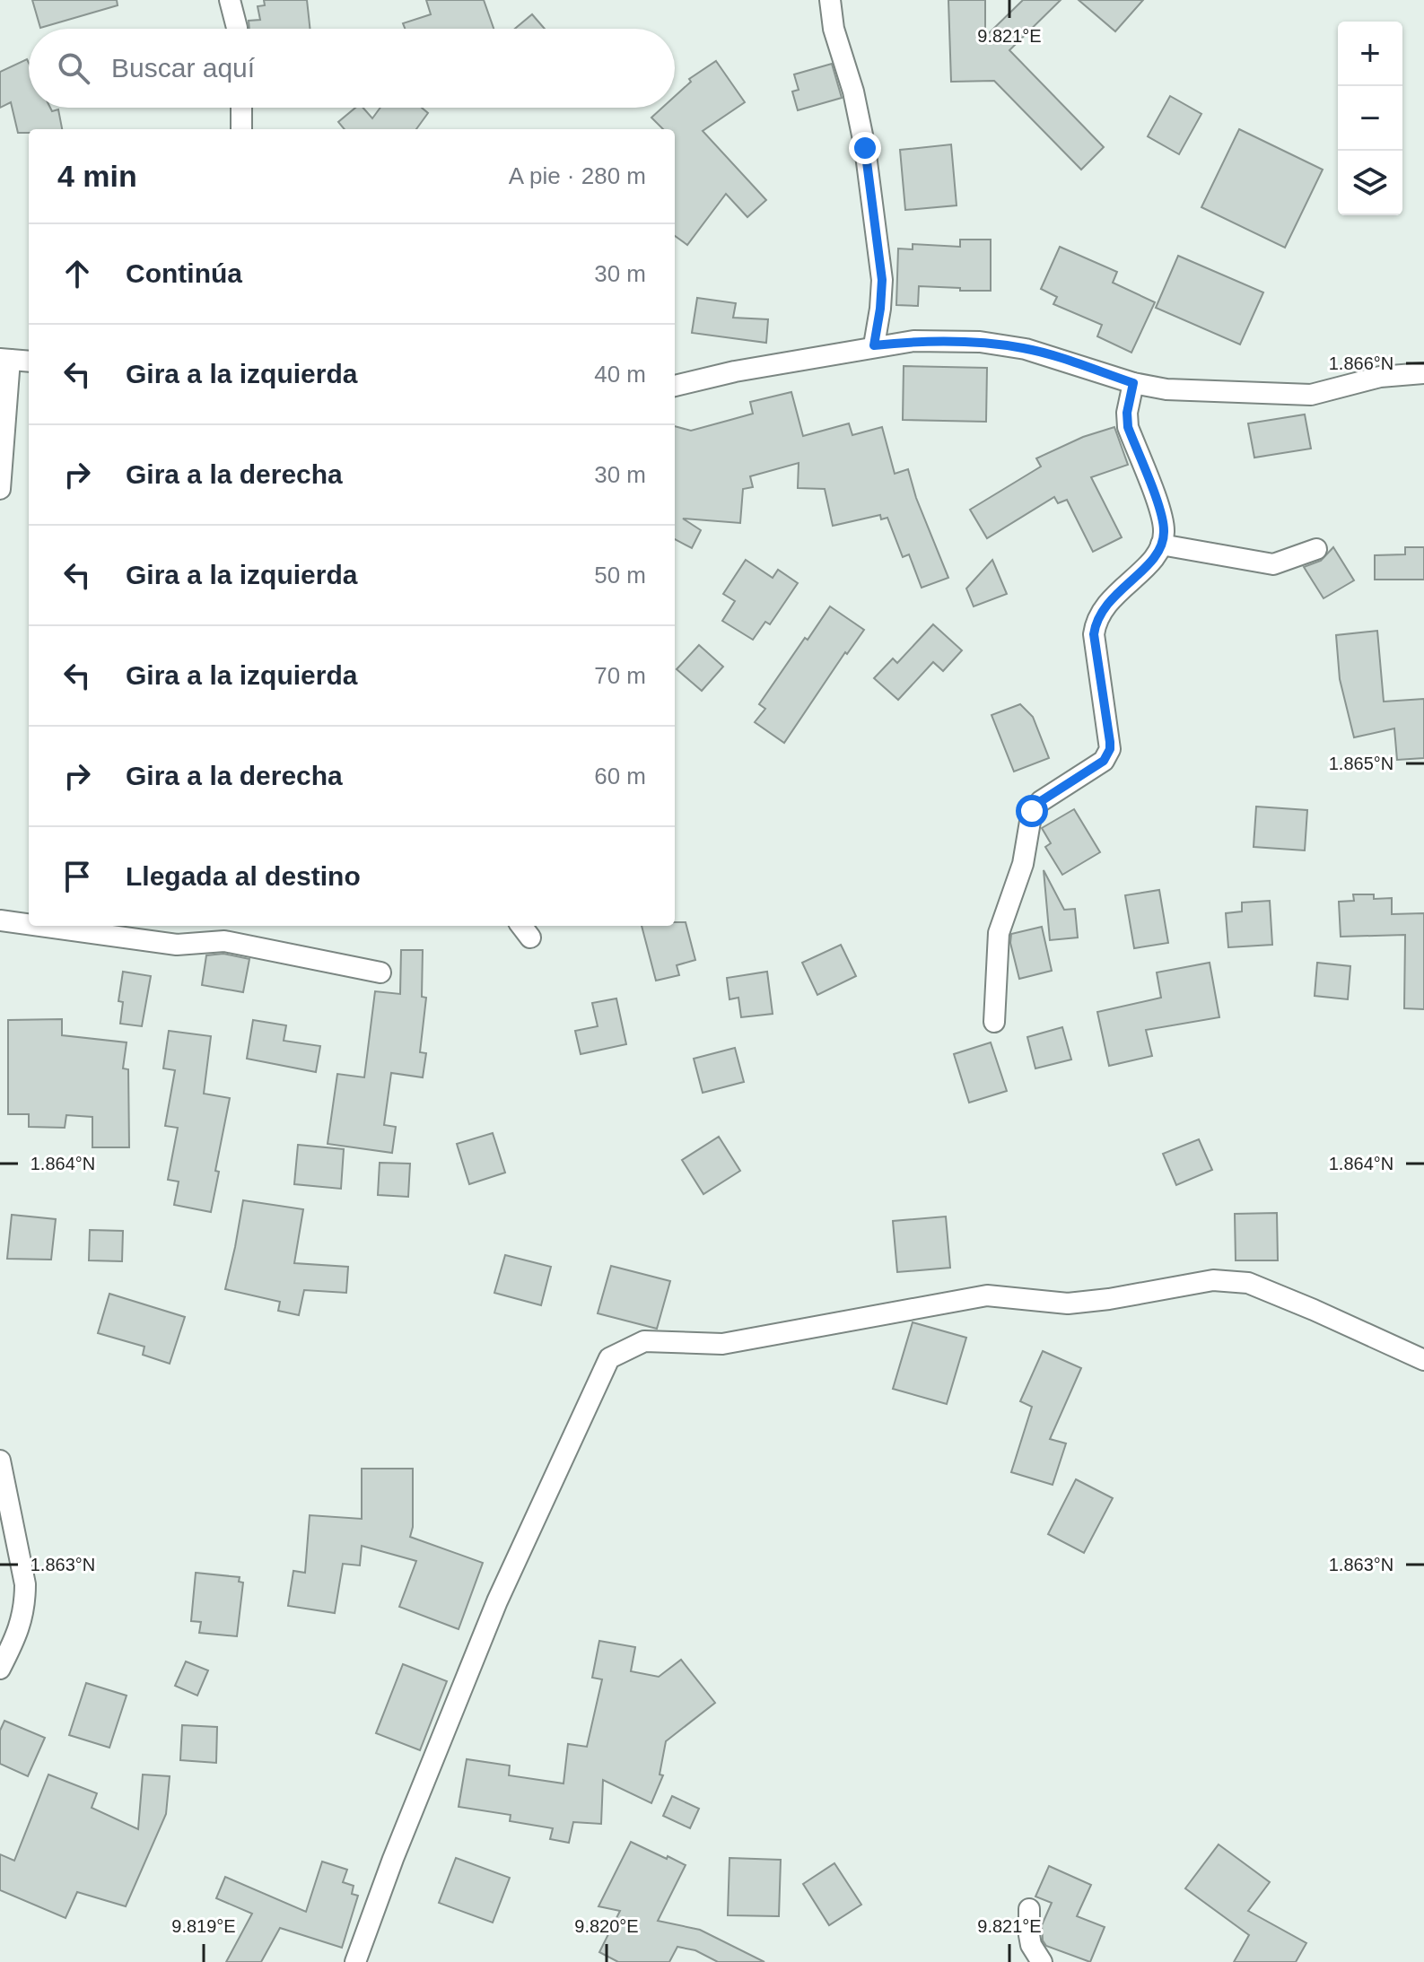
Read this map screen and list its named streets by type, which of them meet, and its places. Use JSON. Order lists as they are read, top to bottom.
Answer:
{
  "page": {
    "map_buttons": ["+", "−"],
    "search": "Buscar aquí",
    "heading": ["4 min", "A pie · 280 m"],
    "list": [
      ["Continúa", "30 m"],
      ["Gira a la izquierda", "40 m"],
      ["Gira a la derecha", "30 m"],
      ["Gira a la izquierda", "50 m"],
      ["Gira a la izquierda", "70 m"],
      ["Gira a la derecha", "60 m"],
      "Llegada al destino"
    ]
  },
  "coordinates": [
    "9.821°E",
    "1.866°N",
    "1.865°N",
    "1.864°N",
    "1.863°N",
    "9.819°E",
    "9.820°E"
  ]
}
